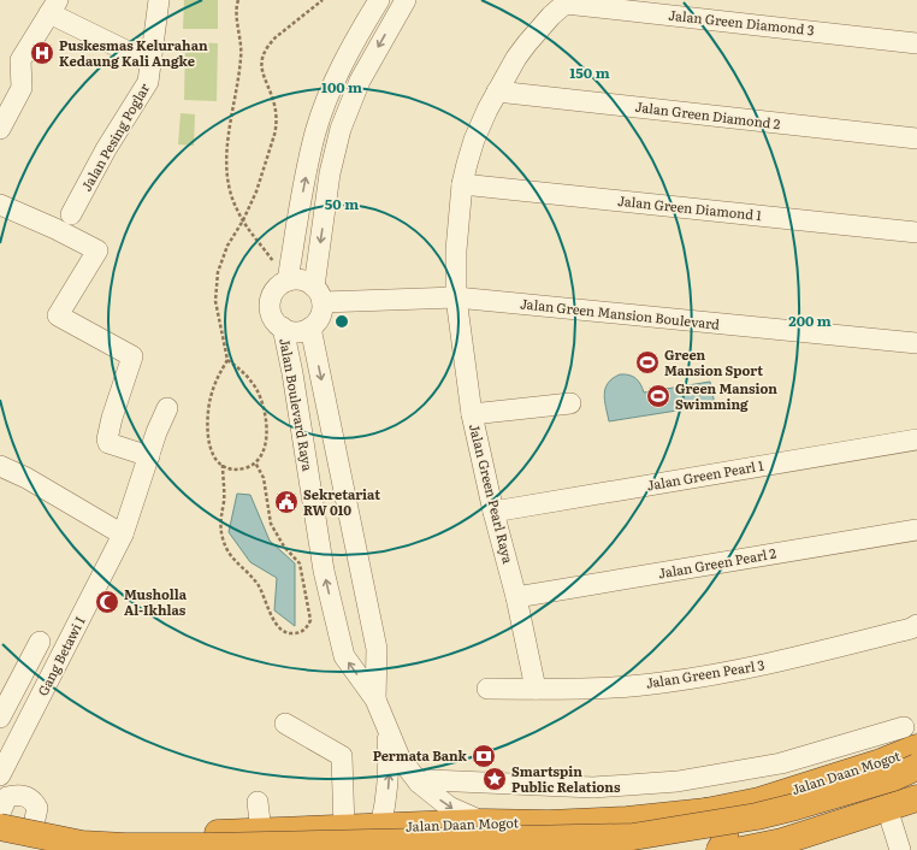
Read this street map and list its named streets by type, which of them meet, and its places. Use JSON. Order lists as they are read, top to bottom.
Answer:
{
  "streets": {
    "highway": ["Jalan Daan Mogot"],
    "street": [
      "Jalan Green Diamond 3",
      "Jalan Green Diamond 2",
      "Jalan Pesing Poglar",
      "Jalan Green Diamond 1",
      "Jalan Green Mansion Boulevard",
      "Jalan Boulevard Raya",
      "Jalan Green Pearl 1",
      "Jalan Green Pearl Raya",
      "Jalan Green Pearl 2",
      "Gang Betawi I",
      "Jalan Green Pearl 3"
    ]
  },
  "crossings": [
    ["Jalan Green Diamond 3", "Jalan Green Pearl Raya"],
    ["Jalan Green Diamond 2", "Jalan Green Pearl Raya"],
    ["Jalan Green Diamond 1", "Jalan Green Pearl Raya"],
    ["Jalan Green Mansion Boulevard", "Jalan Boulevard Raya"],
    ["Jalan Green Mansion Boulevard", "Jalan Green Pearl Raya"],
    ["Jalan Boulevard Raya", "Jalan Daan Mogot"],
    ["Jalan Green Pearl 1", "Jalan Green Pearl Raya"],
    ["Jalan Green Pearl Raya", "Jalan Green Pearl 2"],
    ["Jalan Green Pearl Raya", "Jalan Green Pearl 3"]
  ],
  "places": {
    "hospital": ["Puskesmas Kelurahan Kedaung Kali Angke"],
    "sports": ["Green Mansion Sport", "Green Mansion Swimming"],
    "public building": ["Sekretariat RW 010"],
    "mosque": ["Musholla Al-Ikhlas"],
    "bank": ["Permata Bank"],
    "place": ["Smartspin Public Relations"]
  },
  "rings": [
    "150 m",
    "100 m",
    "50 m",
    "200 m"
  ]
}
